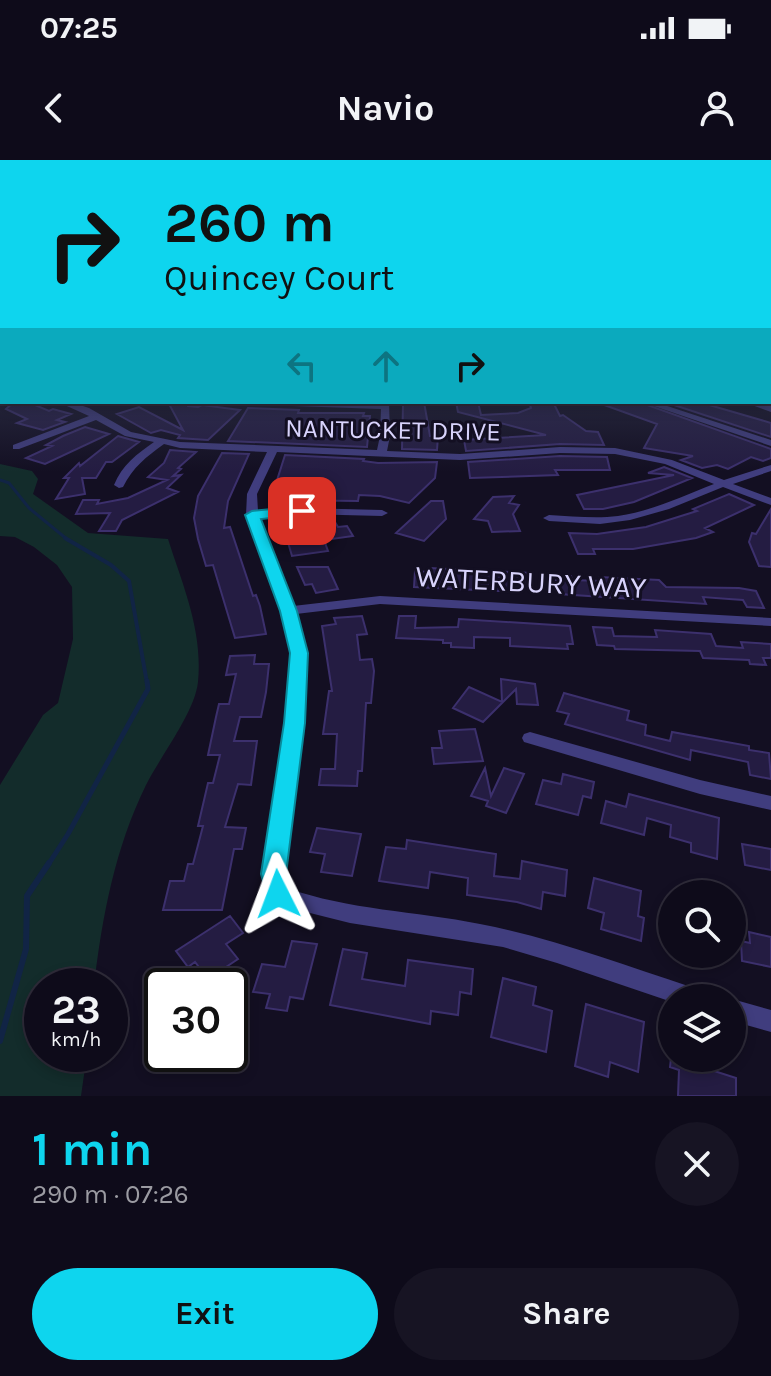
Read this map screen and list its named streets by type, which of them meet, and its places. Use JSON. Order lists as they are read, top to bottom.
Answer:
{
  "streets": {
    "street": ["NANTUCKET DRIVE", "WATERBURY WAY"]
  },
  "page": {
    "status": "07:25",
    "header": "Navio",
    "turn": ["260 m", "Quincey Court"],
    "speed": "23 km/h",
    "limit": "30",
    "heading": ["1 min", "290 m · 07:26"],
    "buttons": ["Exit", "Share"]
  }
}
